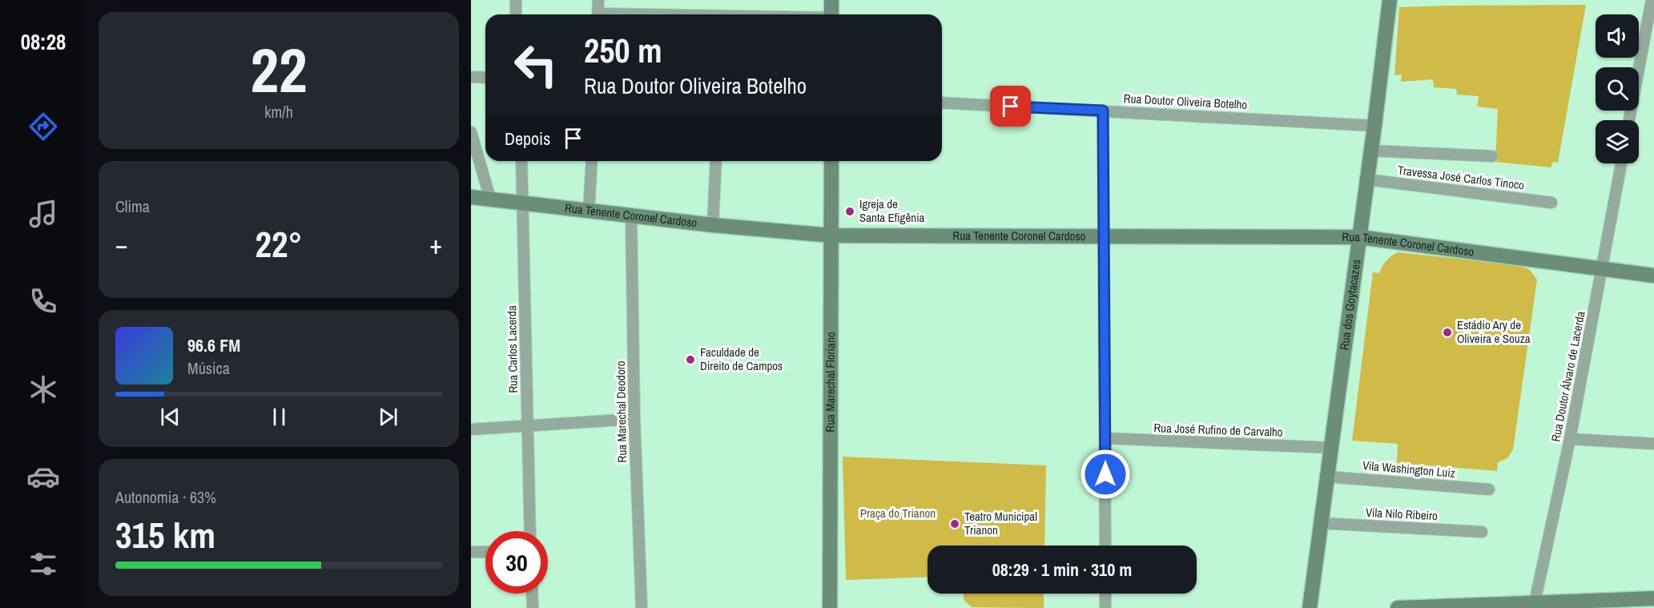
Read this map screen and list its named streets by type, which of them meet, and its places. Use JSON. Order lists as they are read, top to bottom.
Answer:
{
  "streets": {
    "main road": ["Rua Tenente Coronel Cardoso", "Rua dos Goytacazes", "Rua Marechal Floriano"],
    "street": [
      "Rua Doutor Oliveira Botelho",
      "Travessa José Carlos Tinoco",
      "Rua Carlos Lacerda",
      "Rua Doutor Álvaro de Lacerda",
      "Rua Marechal Deodoro",
      "Rua José Rufino de Carvalho",
      "Vila Washington Luiz",
      "Vila Nilo Ribeiro"
    ]
  },
  "crossings": [
    ["Rua Doutor Oliveira Botelho", "Rua dos Goytacazes"],
    ["Travessa José Carlos Tinoco", "Rua dos Goytacazes"],
    ["Rua Tenente Coronel Cardoso", "Rua dos Goytacazes"],
    ["Rua Tenente Coronel Cardoso", "Rua Carlos Lacerda"],
    ["Rua Tenente Coronel Cardoso", "Rua Doutor Álvaro de Lacerda"],
    ["Rua Tenente Coronel Cardoso", "Rua Marechal Floriano"],
    ["Rua Tenente Coronel Cardoso", "Rua Marechal Deodoro"],
    ["Rua dos Goytacazes", "Rua José Rufino de Carvalho"],
    ["Rua dos Goytacazes", "Vila Washington Luiz"],
    ["Rua dos Goytacazes", "Vila Nilo Ribeiro"]
  ],
  "parks": ["Praça do Trianon"],
  "places": [
    "Igreja de Santa Efigênia",
    "Estádio Ary de Oliveira e Souza",
    "Faculdade de Direito de Campos",
    "Teatro Municipal Trianon"
  ],
  "page": {
    "tabs": "08:28",
    "tile": [
      ["22", "km/h"],
      "Clima",
      ["Autonomia · 63%", "315 km"]
    ],
    "turn": ["250 m", "Rua Doutor Oliveira Botelho"],
    "then": "Depois",
    "heat": ["−", "22°", "+"],
    "song": ["96.6 FM", "Música"],
    "limit": "30",
    "trip": "08:29 · 1 min · 310 m"
  }
}
